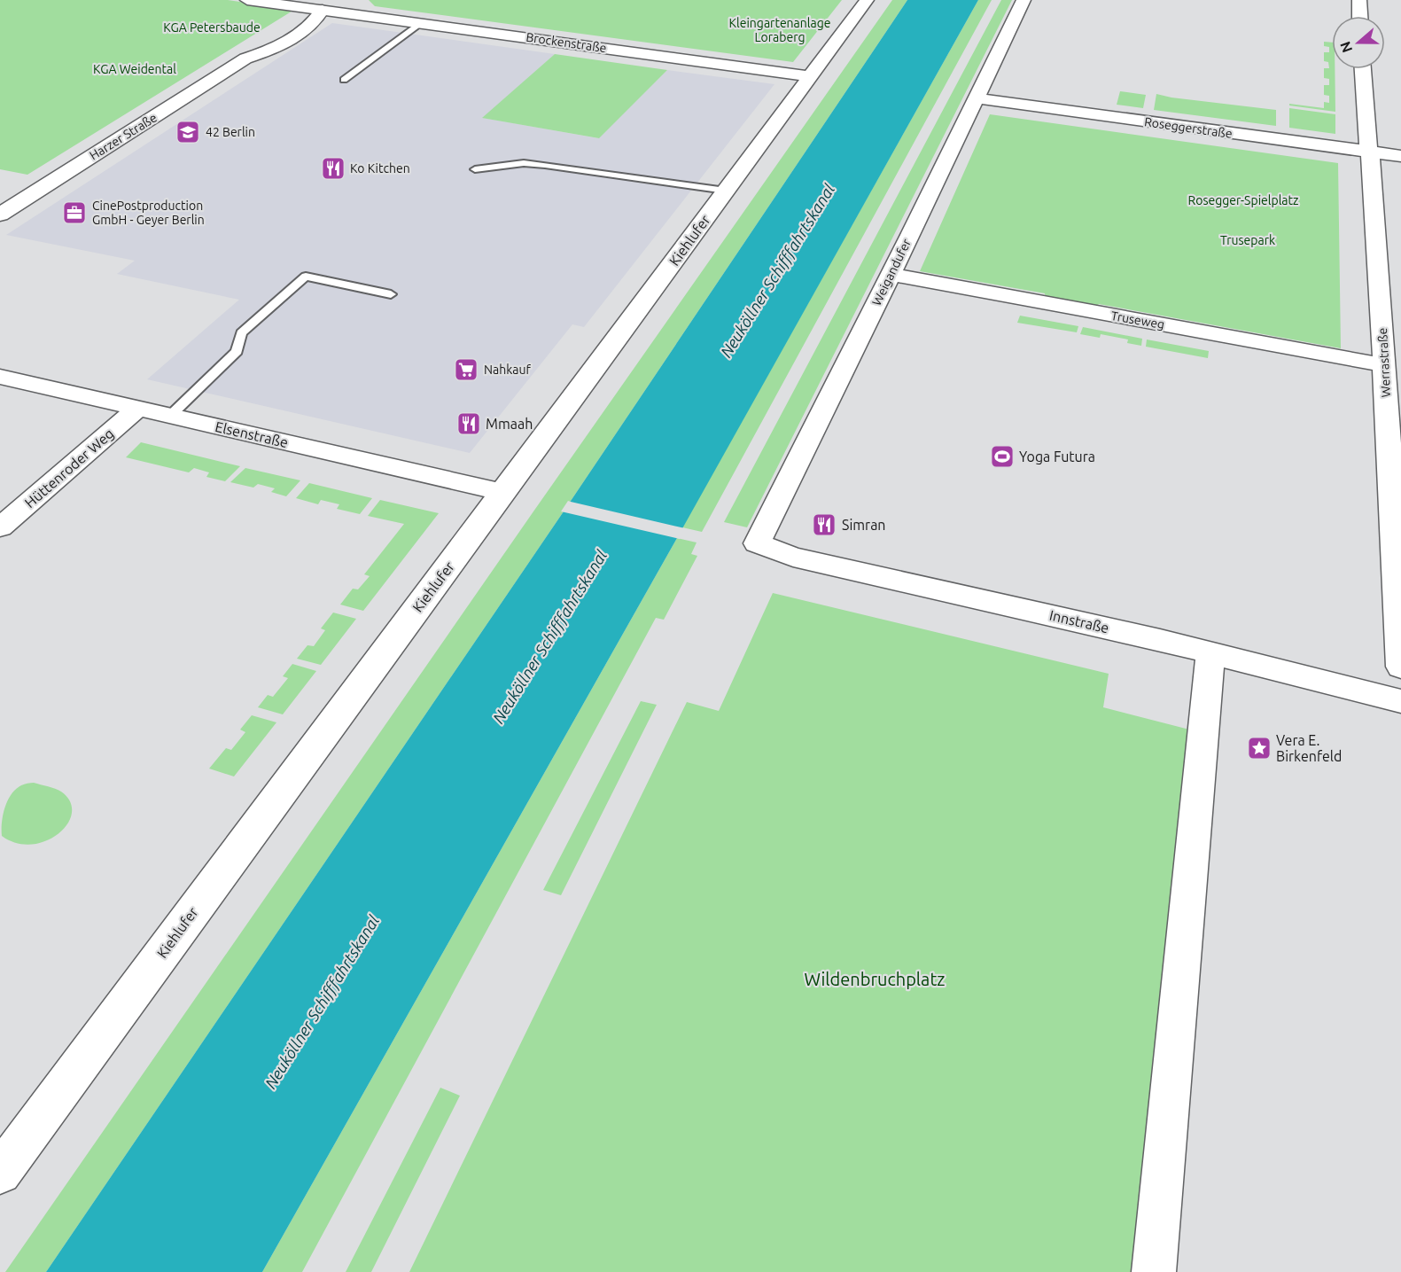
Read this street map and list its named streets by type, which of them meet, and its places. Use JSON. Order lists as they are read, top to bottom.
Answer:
{
  "streets": {
    "street": [
      "Brockenstraße",
      "Roseggerstraße",
      "Harzer Straße",
      "Kiehlufer",
      "Weigandufer",
      "Truseweg",
      "Werrastraße",
      "Elsenstraße",
      "Hüttenroder Weg",
      "Innstraße"
    ]
  },
  "crossings": [
    ["Brockenstraße", "Harzer Straße"],
    ["Brockenstraße", "Kiehlufer"],
    ["Roseggerstraße", "Weigandufer"],
    ["Roseggerstraße", "Werrastraße"],
    ["Kiehlufer", "Elsenstraße"],
    ["Weigandufer", "Truseweg"],
    ["Weigandufer", "Innstraße"],
    ["Truseweg", "Werrastraße"],
    ["Elsenstraße", "Hüttenroder Weg"]
  ],
  "water": ["Neuköllner Schifffahrtskanal"],
  "parks": [
    "Kleingartenanlage Loraberg",
    "KGA Petersbaude",
    "KGA Weidental",
    "Rosegger-Spielplatz",
    "Trusepark",
    "Wildenbruchplatz"
  ],
  "places": {
    "school or university": ["42 Berlin"],
    "restaurant": ["Ko Kitchen", "Mmaah", "Simran"],
    "office": ["CinePostproduction GmbH - Geyer Berlin"],
    "supermarket": ["Nahkauf"],
    "sports": ["Yoga Futura"],
    "place": ["Vera E. Birkenfeld"]
  },
  "north": "left"
}
